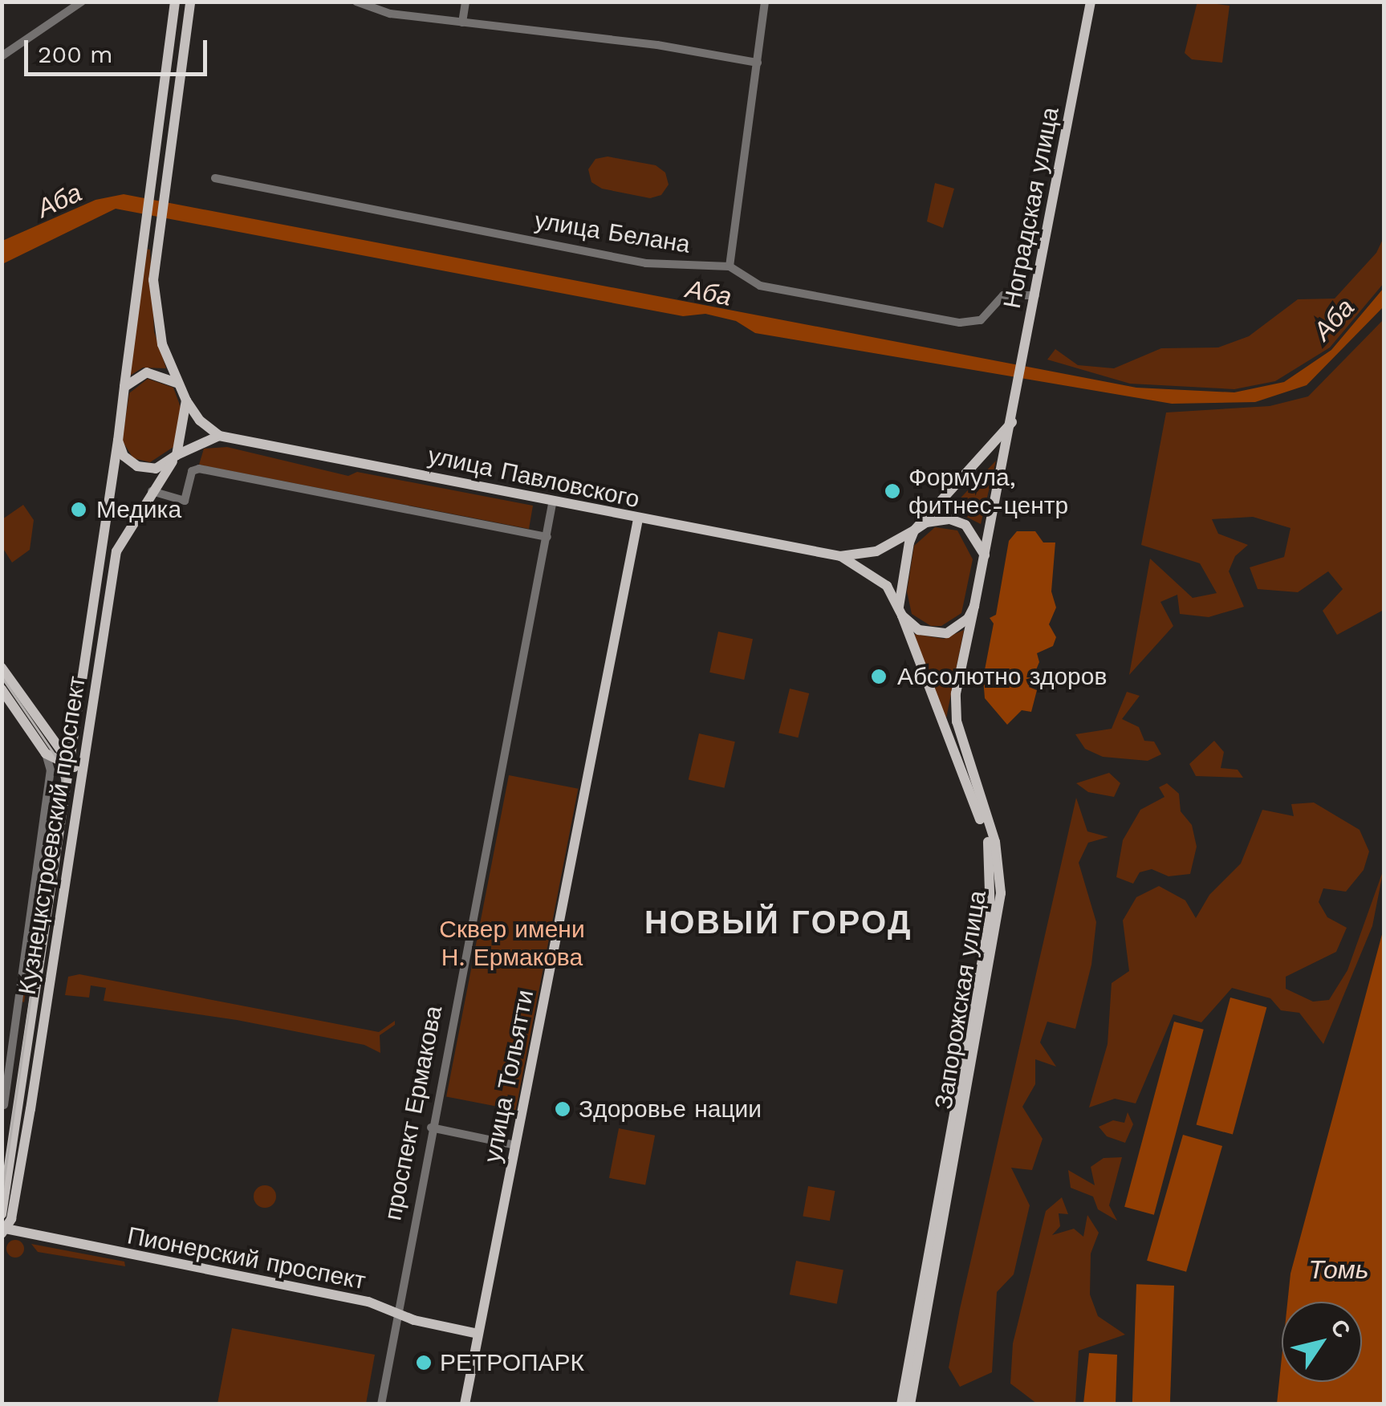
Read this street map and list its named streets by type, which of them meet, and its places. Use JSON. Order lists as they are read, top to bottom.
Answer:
{
  "streets": {
    "main road": [
      "Ноградская улица",
      "улица Павловского",
      "Кузнецкстроевский проспект",
      "Запорожская улица",
      "улица Тольятти",
      "Пионерский проспект"
    ],
    "street": ["улица Белана", "проспект Ермакова"]
  },
  "crossings": [
    ["Ноградская улица", "улица Белана"],
    ["Ноградская улица", "улица Павловского"],
    ["Ноградская улица", "Запорожская улица"],
    ["улица Павловского", "Запорожская улица"],
    ["улица Павловского", "улица Тольятти"],
    ["улица Павловского", "проспект Ермакова"],
    ["Кузнецкстроевский проспект", "Пионерский проспект"],
    ["улица Тольятти", "Пионерский проспект"],
    ["проспект Ермакова", "Пионерский проспект"]
  ],
  "districts": ["НОВЫЙ ГОРОД"],
  "water": ["Аба", "Томь"],
  "parks": ["Сквер имени Н. Ермакова"],
  "places": [
    "Формула, фитнес-центр",
    "Медика",
    "Абсолютно здоров",
    "Здоровье нации",
    "РЕТРОПАРК"
  ],
  "scale_bar": "200 m",
  "north": "top right"
}
